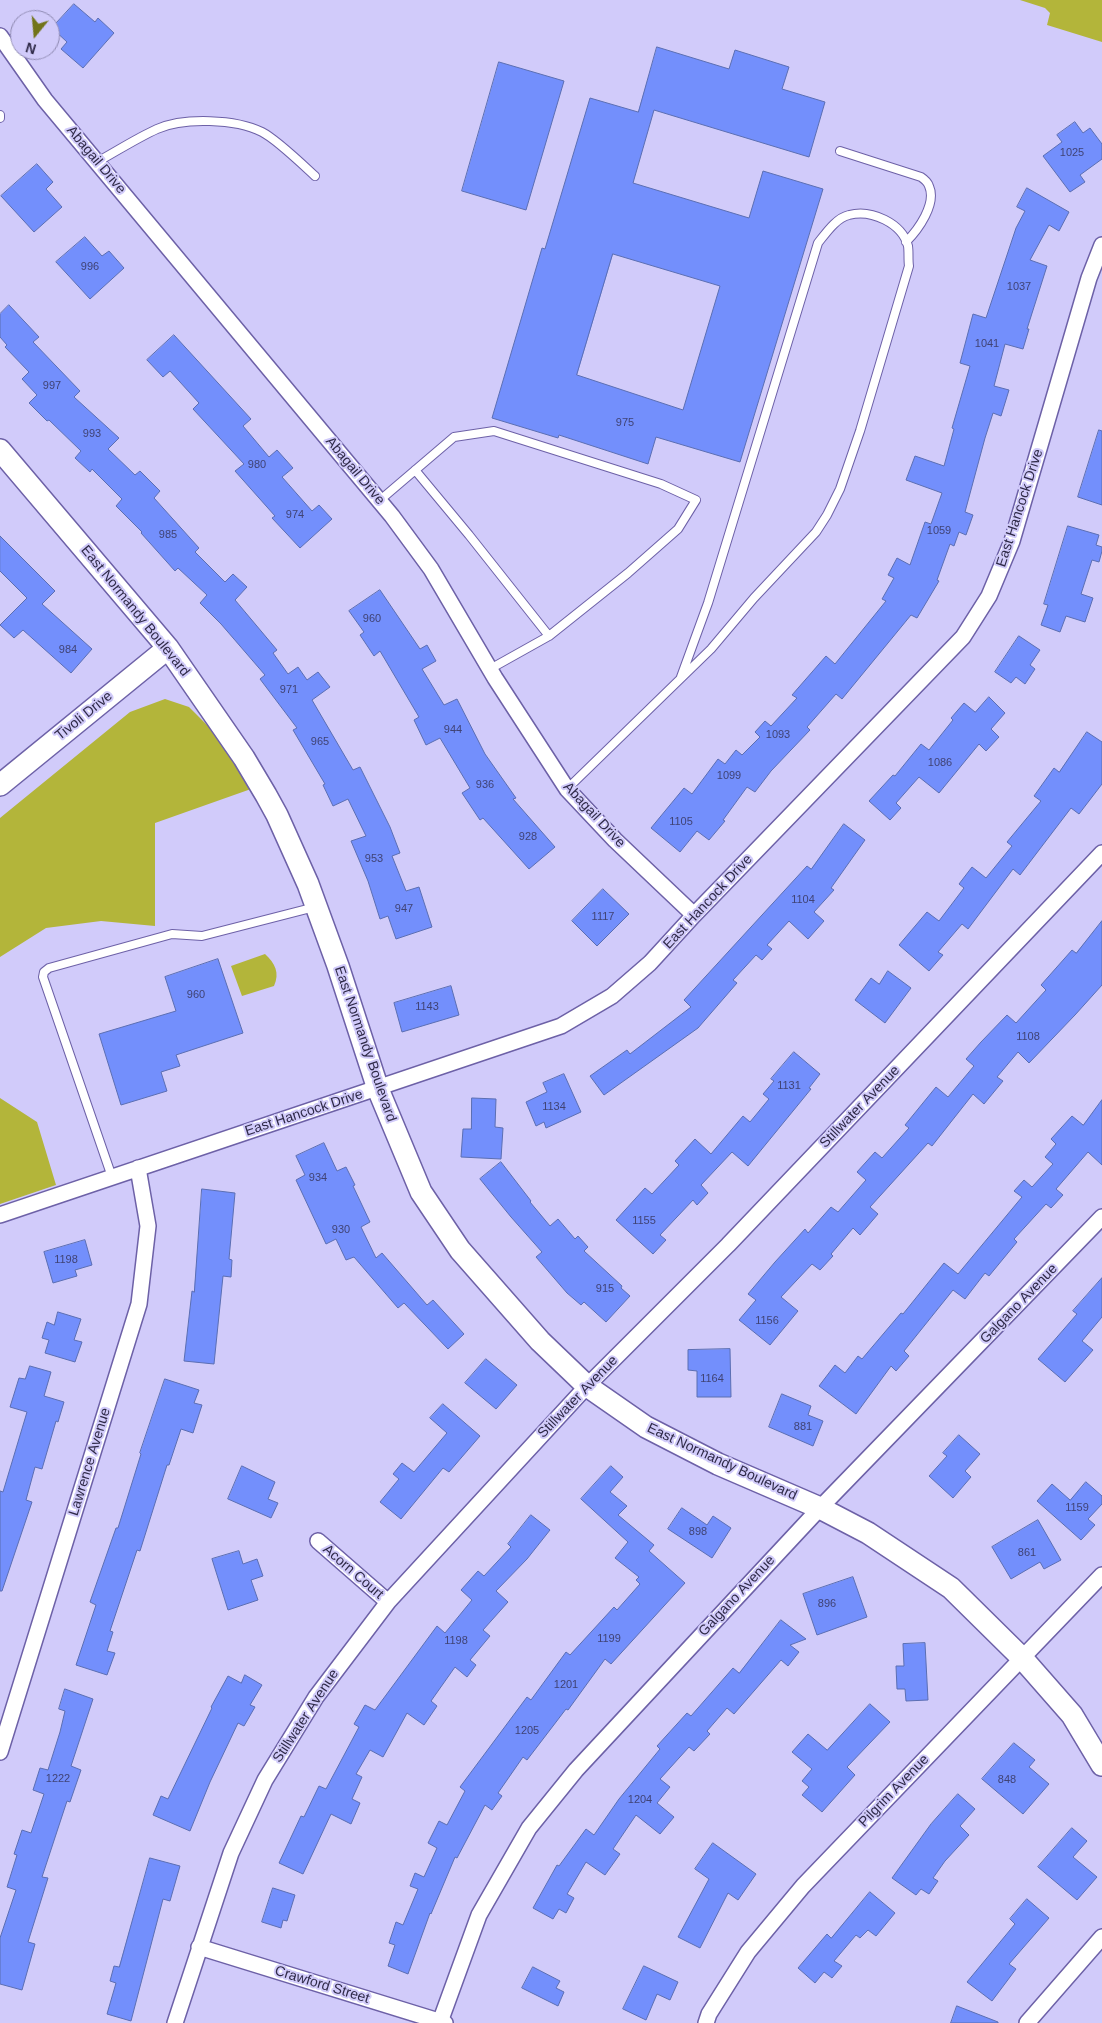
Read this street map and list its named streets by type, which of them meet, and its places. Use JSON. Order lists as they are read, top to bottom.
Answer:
{
  "streets": {
    "street": [
      "Abagail Drive",
      "East Hancock Drive",
      "East Normandy Boulevard",
      "Tivoli Drive",
      "Stillwater Avenue",
      "Galgano Avenue",
      "Lawrence Avenue",
      "Acorn Court",
      "Pilgrim Avenue",
      "Crawford Street"
    ]
  },
  "crossings": [
    ["Abagail Drive", "East Hancock Drive"],
    ["East Hancock Drive", "East Normandy Boulevard"],
    ["East Hancock Drive", "Lawrence Avenue"],
    ["East Normandy Boulevard", "Tivoli Drive"],
    ["East Normandy Boulevard", "Stillwater Avenue"],
    ["East Normandy Boulevard", "Galgano Avenue"],
    ["East Normandy Boulevard", "Pilgrim Avenue"],
    ["Stillwater Avenue", "Acorn Court"],
    ["Stillwater Avenue", "Crawford Street"],
    ["Galgano Avenue", "Crawford Street"]
  ],
  "house_numbers": [
    "1025",
    "996",
    "1037",
    "1041",
    "997",
    "975",
    "993",
    "980",
    "974",
    "1059",
    "985",
    "960",
    "984",
    "971",
    "944",
    "1093",
    "965",
    "1086",
    "1099",
    "936",
    "1105",
    "928",
    "953",
    "1104",
    "947",
    "1117",
    "960",
    "1143",
    "1108",
    "1131",
    "1134",
    "934",
    "1155",
    "930",
    "1198",
    "915",
    "1156",
    "1164",
    "881",
    "1159",
    "898",
    "861",
    "896",
    "1199",
    "1198",
    "1201",
    "1205",
    "1222",
    "848",
    "1204"
  ],
  "north": "bottom"
}
